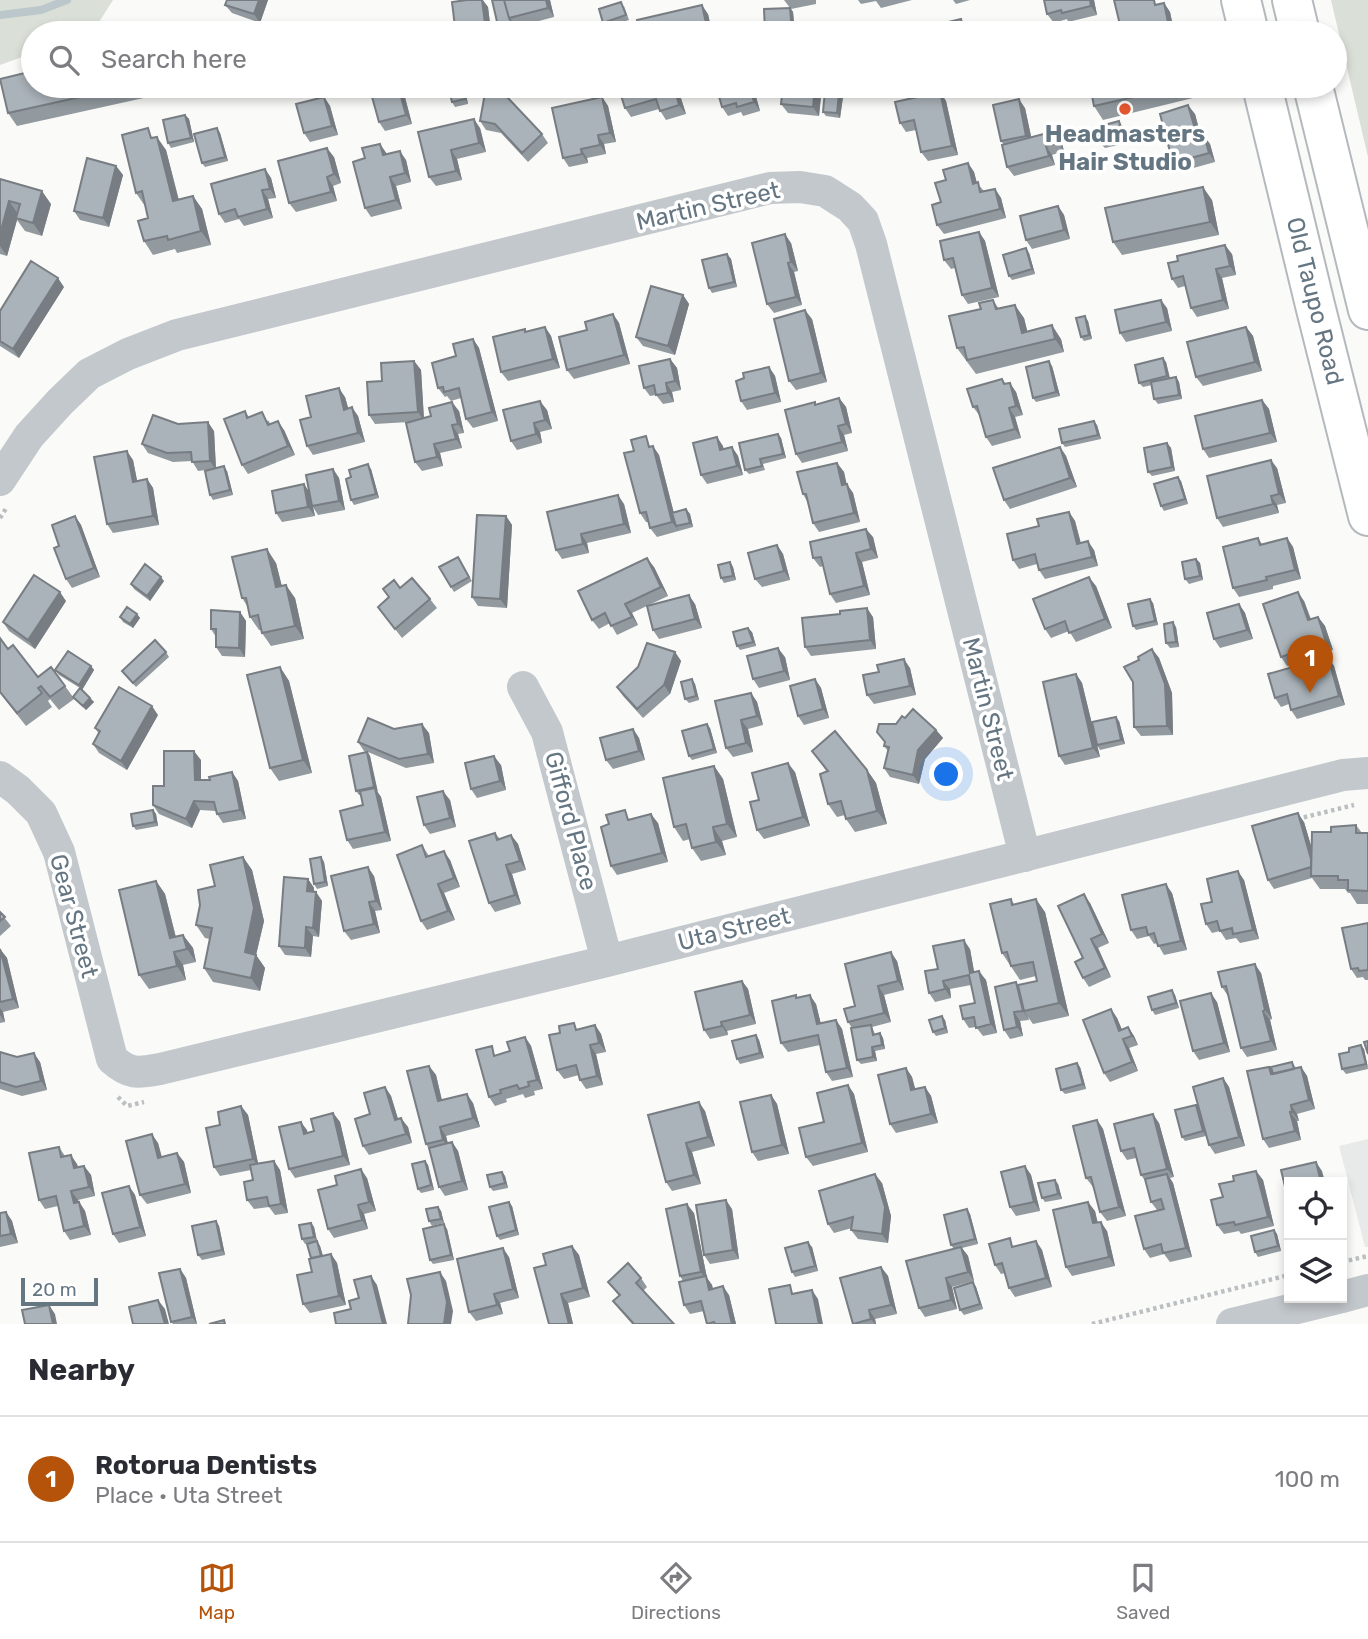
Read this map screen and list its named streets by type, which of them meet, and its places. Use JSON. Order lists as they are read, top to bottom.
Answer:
{
  "streets": {
    "highway": ["Old Taupo Road"],
    "street": [
      "Martin Street",
      "Gifford Place",
      "Gear Street",
      "Uta Street"
    ]
  },
  "crossings": [
    ["Martin Street", "Uta Street"],
    ["Gifford Place", "Uta Street"],
    ["Gear Street", "Uta Street"]
  ],
  "places": ["Headmasters Hair Studio"],
  "scale_bar": "20 m",
  "page": {
    "search": "Search here",
    "pins": "1",
    "scale": "20 m",
    "heading": "Nearby",
    "list": [
      {
        "mark": "1",
        "name": "Rotorua Dentists",
        "note": "Place · Uta Street",
        "value": "100 m"
      }
    ],
    "nav": ["Map", "Directions", "Saved"]
  }
}
